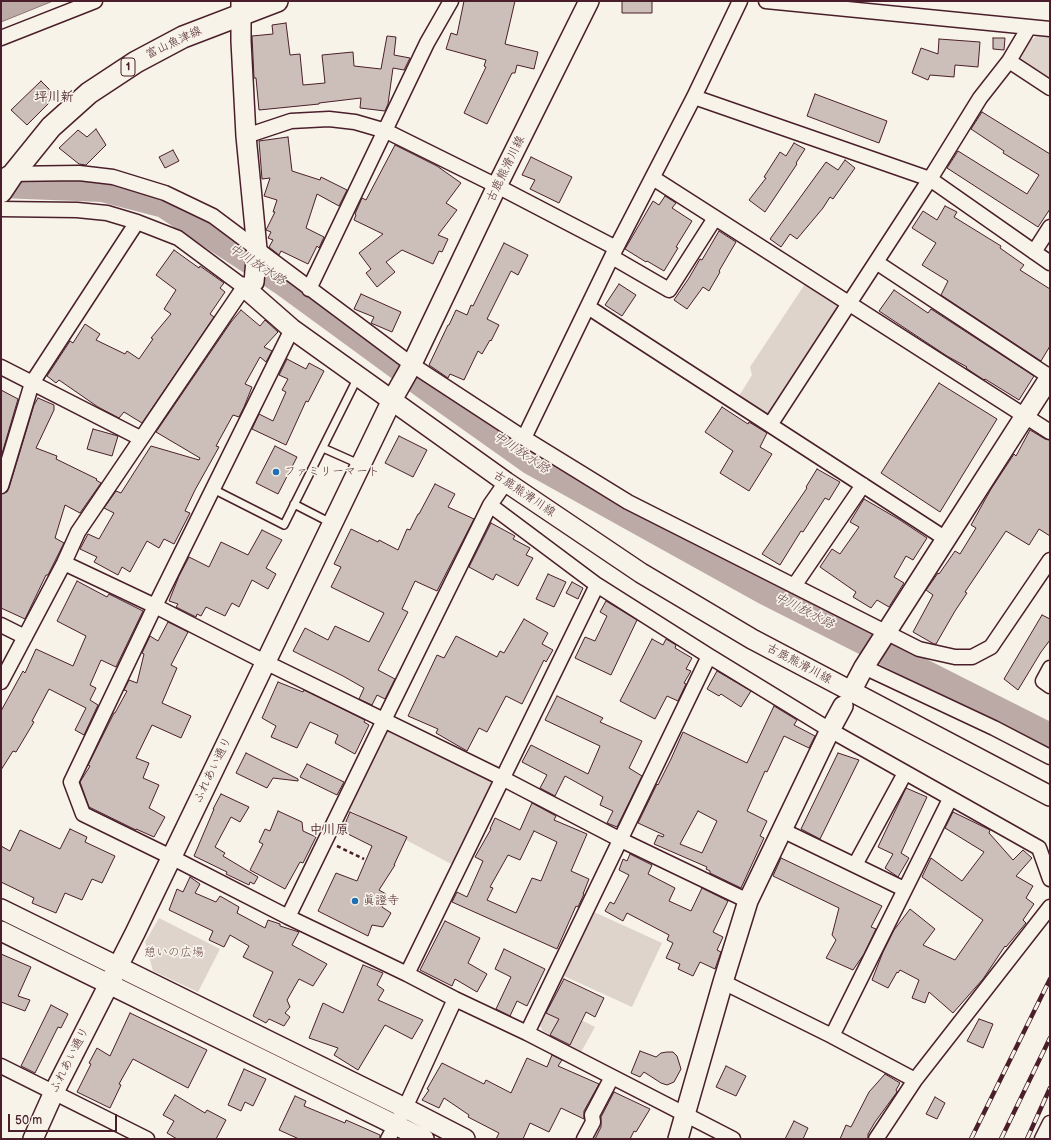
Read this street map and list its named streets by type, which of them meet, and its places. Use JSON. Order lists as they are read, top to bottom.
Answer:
{
  "streets": {
    "main road": ["富山魚津線", "1"],
    "street": ["古鹿熊滑川線", "ふれあい通り"]
  },
  "crossings": [
    ["古鹿熊滑川線", "ふれあい通り"]
  ],
  "districts": ["坪川新", "中川原"],
  "water": ["中川放水路"],
  "parks": ["憩いの広場"],
  "places": ["ファミリーマート", "眞證寺"],
  "scale_bar": "50 m"
}
